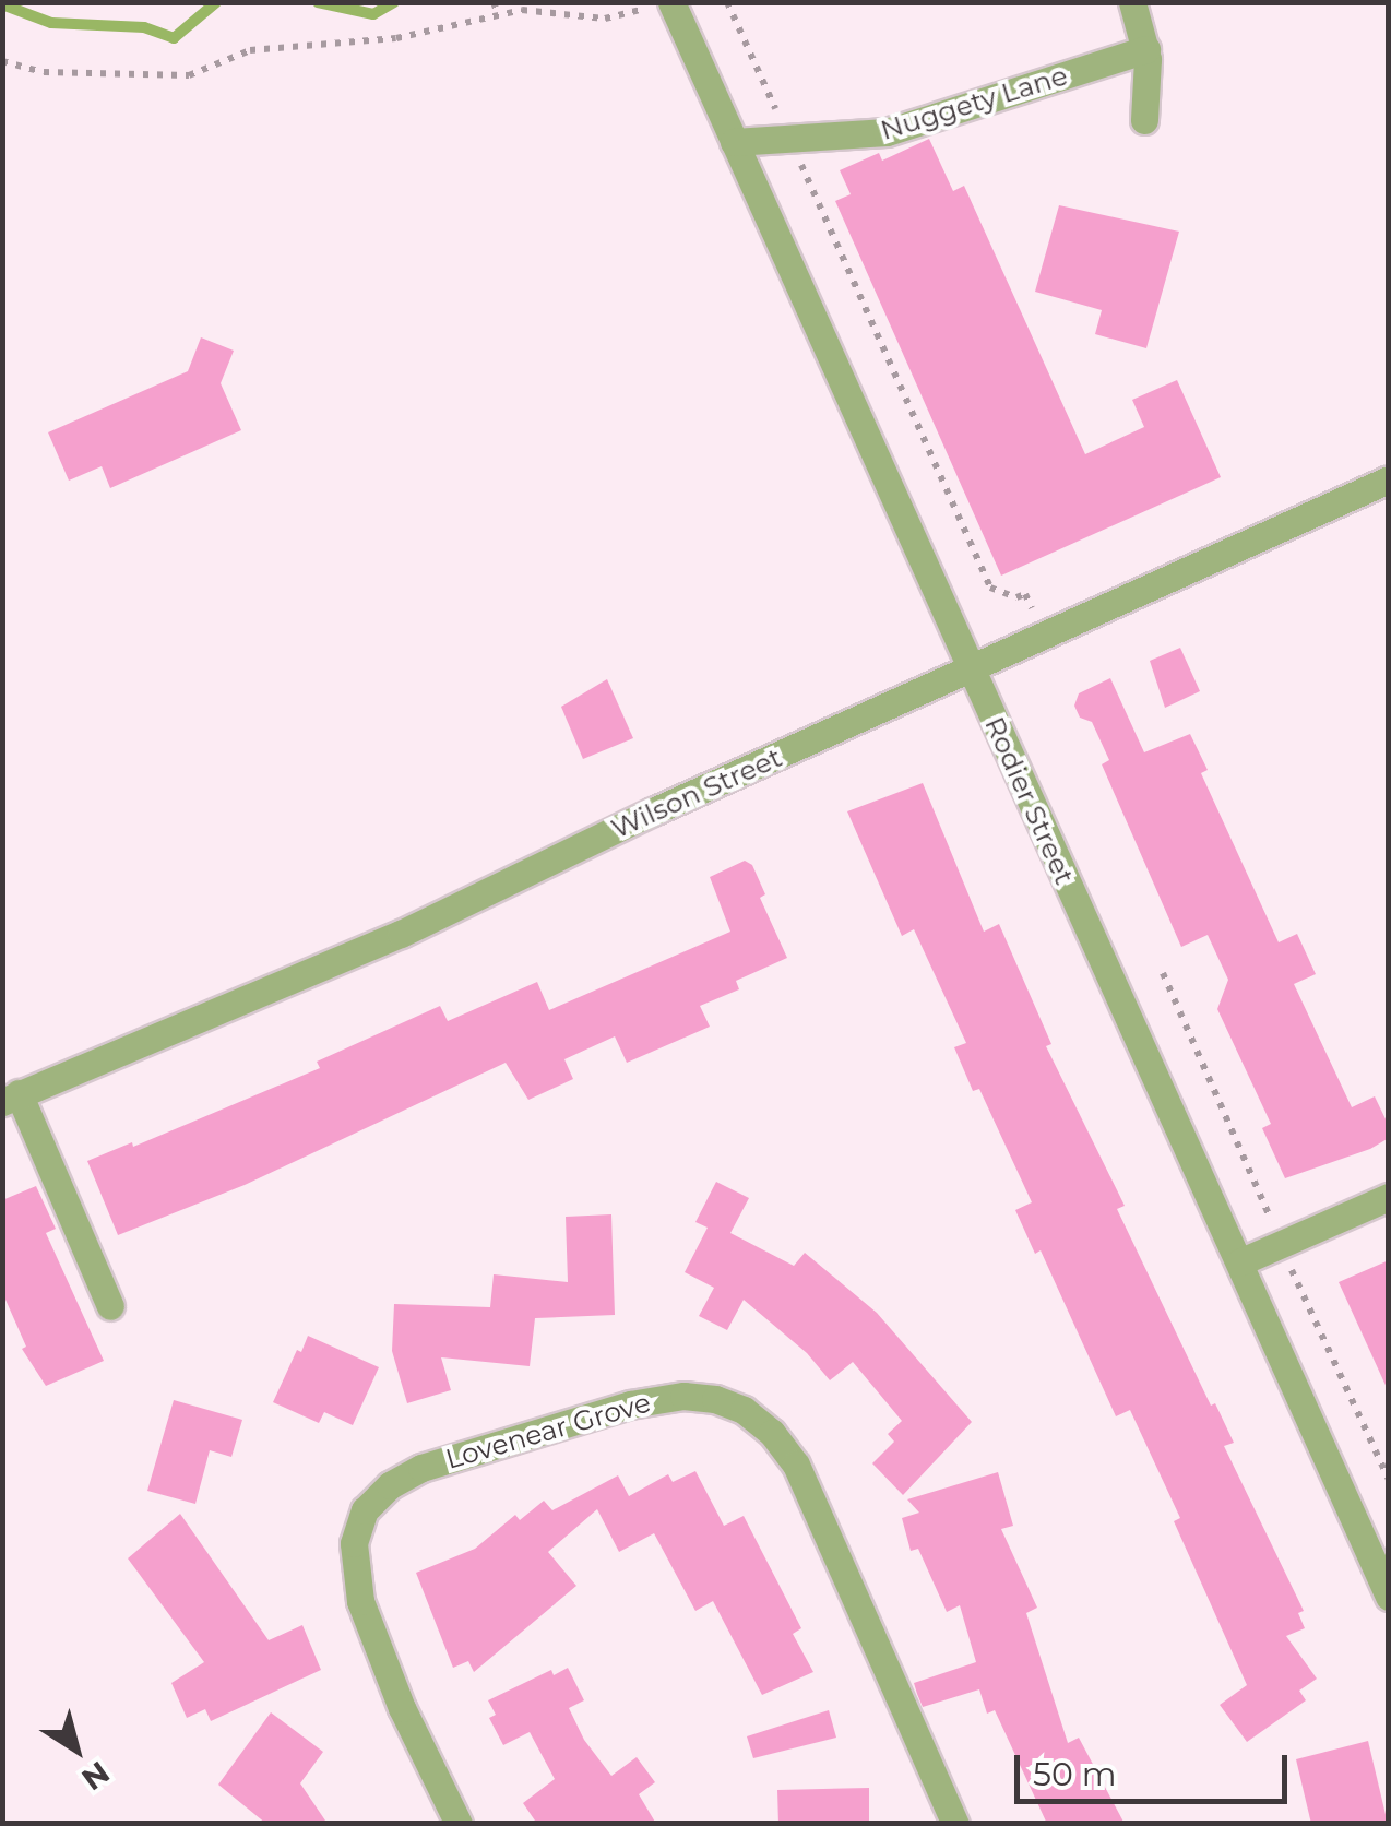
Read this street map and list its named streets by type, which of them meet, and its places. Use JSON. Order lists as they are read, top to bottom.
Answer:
{
  "streets": {
    "street": [
      "Nuggety Lane",
      "Wilson Street",
      "Rodier Street",
      "Lovenear Grove"
    ]
  },
  "crossings": [
    ["Nuggety Lane", "Rodier Street"],
    ["Wilson Street", "Rodier Street"]
  ],
  "scale_bar": "50 m",
  "north": "bottom right"
}
